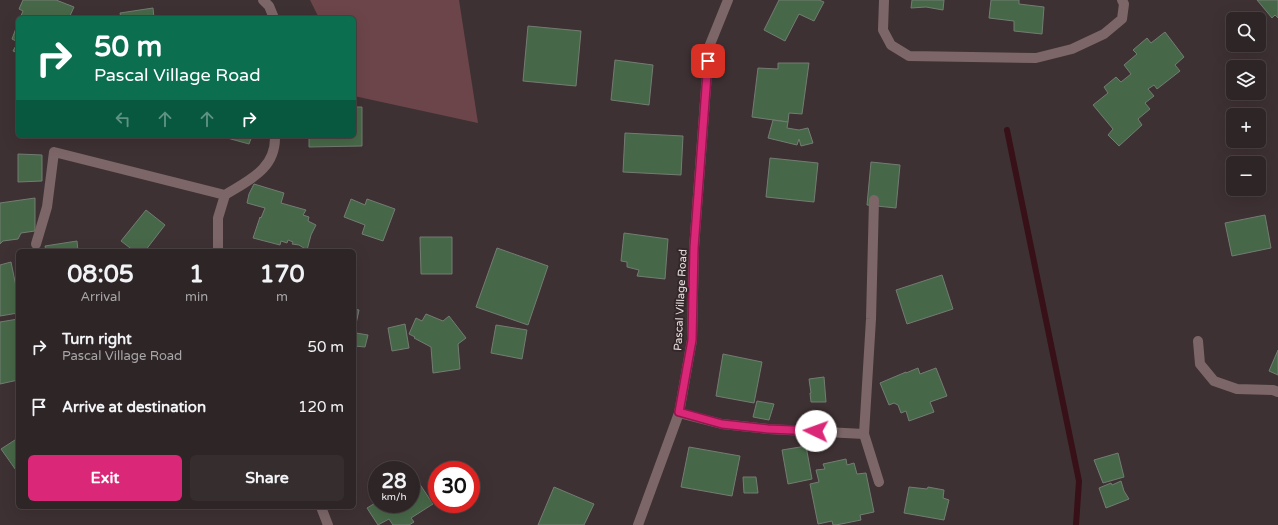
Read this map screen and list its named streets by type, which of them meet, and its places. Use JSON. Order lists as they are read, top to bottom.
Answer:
{
  "streets": {
    "street": ["Pascal Village Road"]
  },
  "page": {
    "map_buttons": ["+", "−"],
    "turn": ["50 m", "Pascal Village Road"],
    "eta": [
      "08:05",
      "Arrival",
      "1",
      "min",
      "170",
      "m"
    ],
    "list": [
      {
        "name": "Turn right",
        "note": "Pascal Village Road",
        "value": "50 m"
      },
      {
        "name": "Arrive at destination",
        "value": "120 m"
      }
    ],
    "buttons": ["Exit", "Share"],
    "speed": "28 km/h",
    "limit": "30"
  }
}
